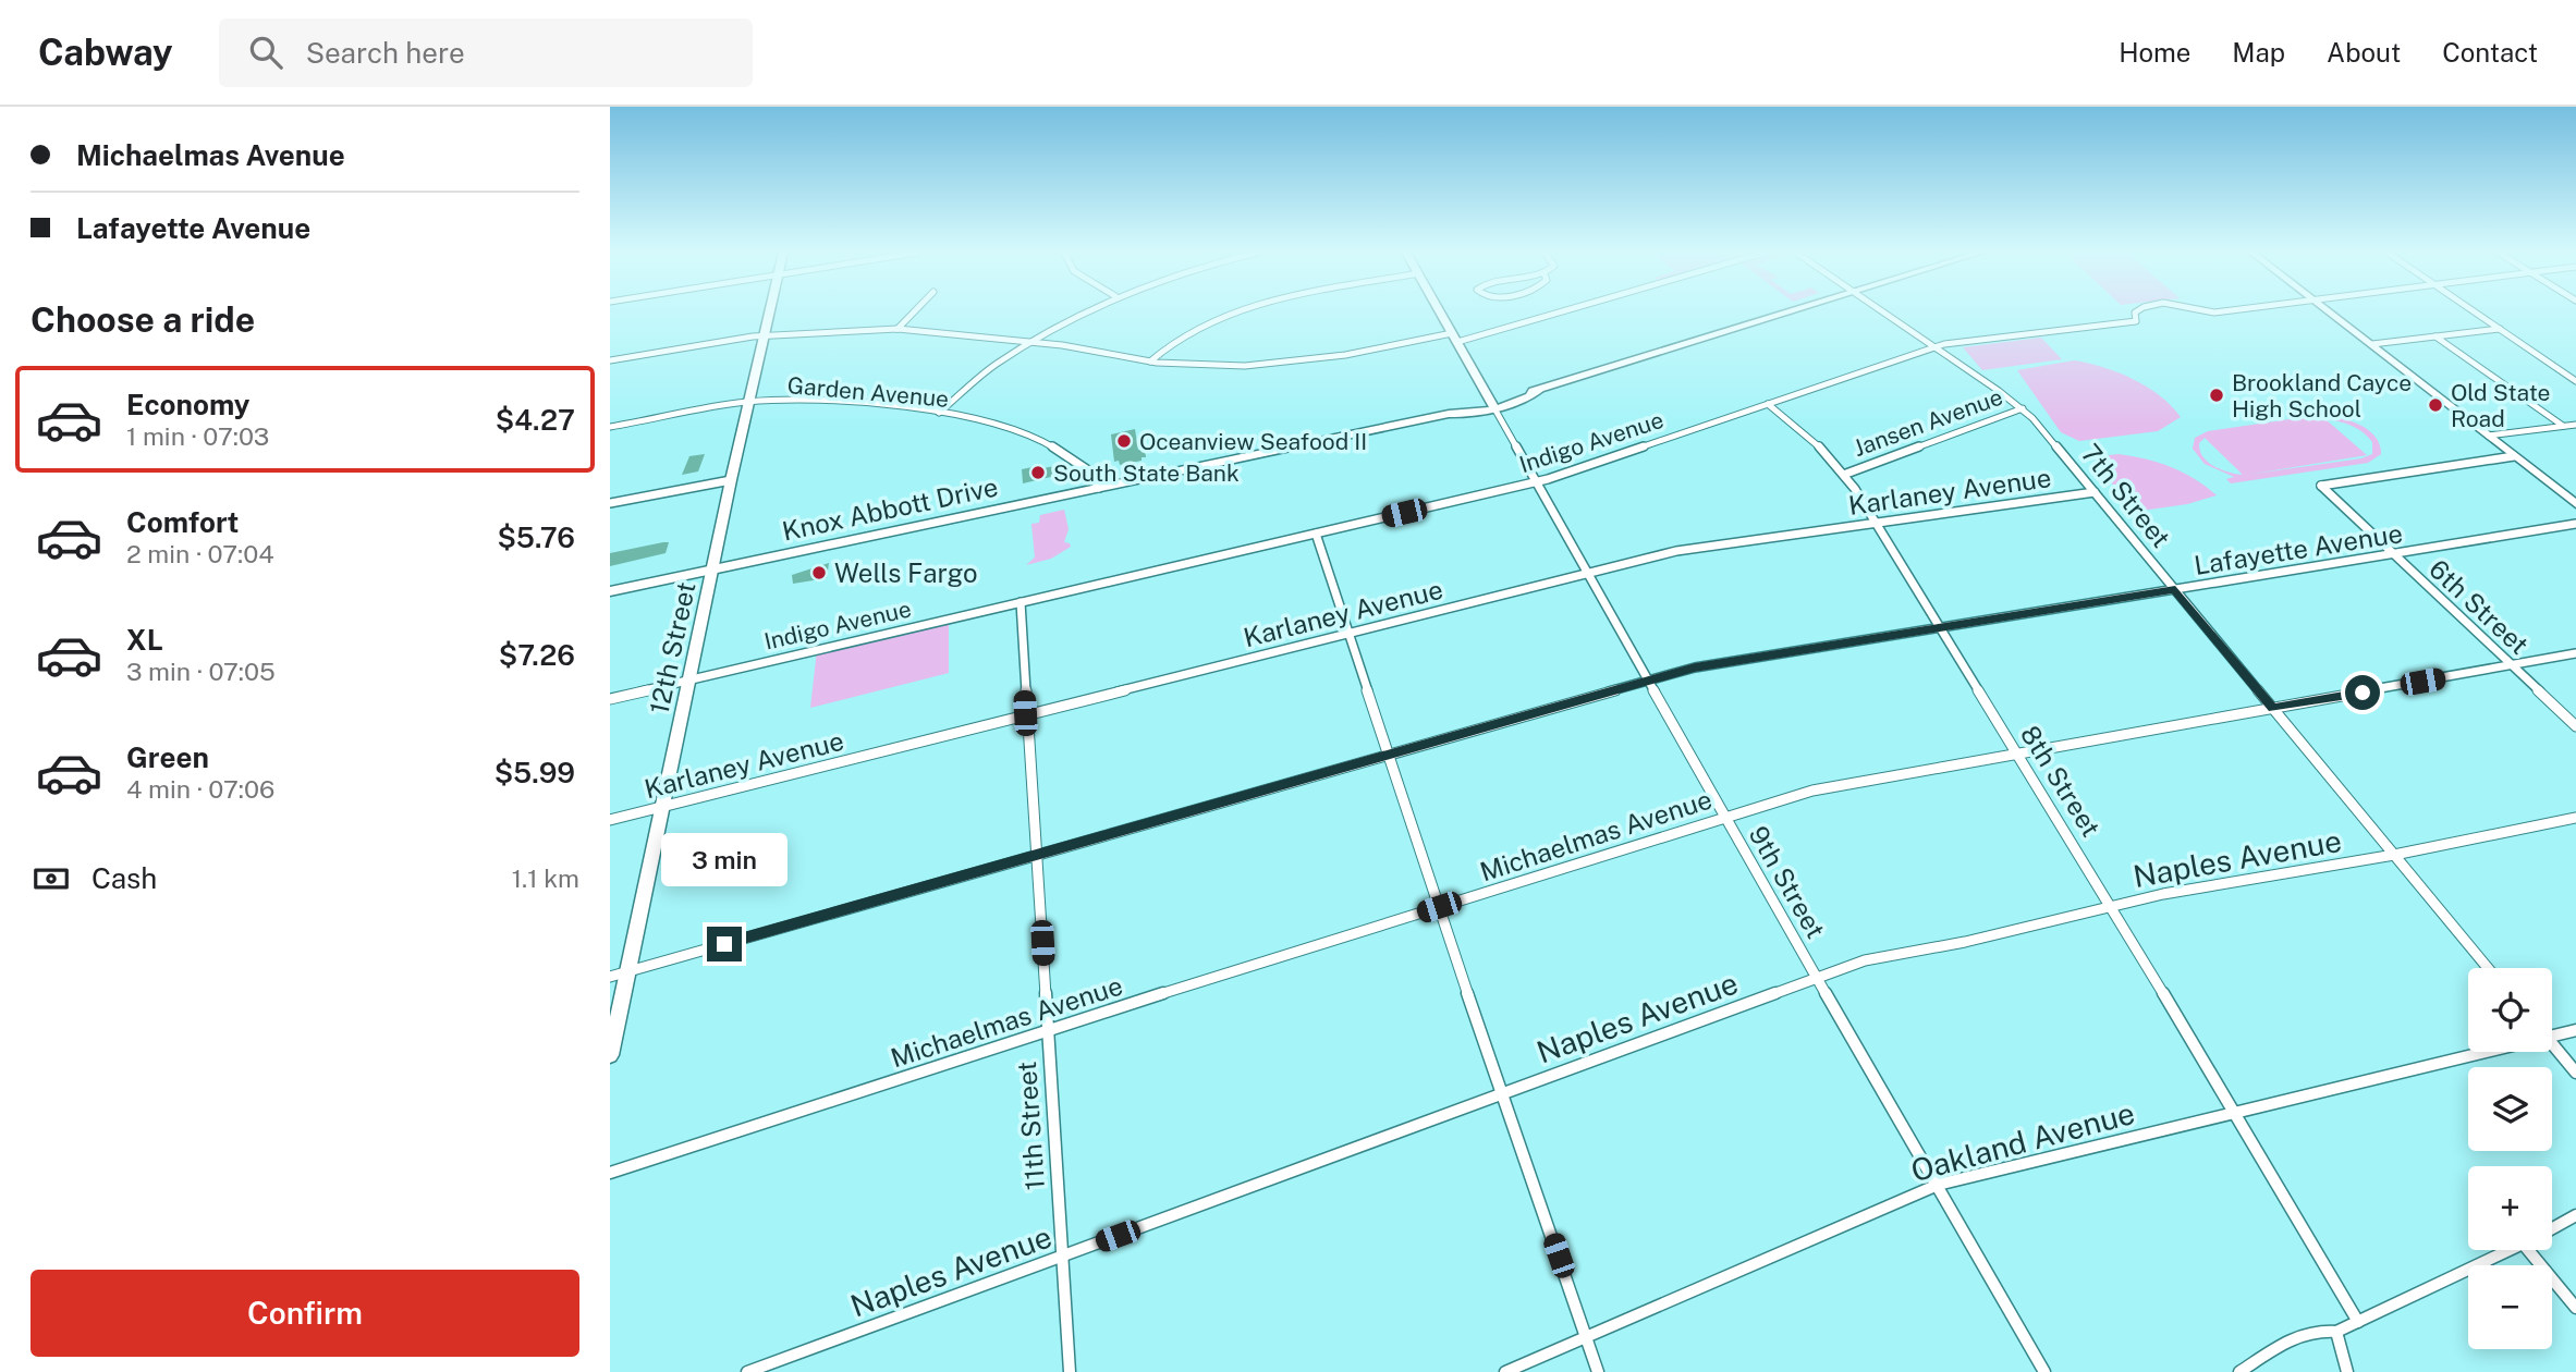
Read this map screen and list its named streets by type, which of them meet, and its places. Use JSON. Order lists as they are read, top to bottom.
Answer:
{
  "streets": {
    "main road": ["Knox Abbott Drive", "12th Street", "9th Street"],
    "street": [
      "Garden Avenue",
      "Jansen Avenue",
      "Indigo Avenue",
      "Karlaney Avenue",
      "7th Street",
      "Lafayette Avenue",
      "6th Street",
      "8th Street",
      "Michaelmas Avenue",
      "Naples Avenue",
      "11th Street",
      "Oakland Avenue"
    ]
  },
  "crossings": [
    ["Garden Avenue", "Knox Abbott Drive"],
    ["Garden Avenue", "12th Street"],
    ["Jansen Avenue", "7th Street"],
    ["Jansen Avenue", "8th Street"],
    ["Indigo Avenue", "7th Street"],
    ["Indigo Avenue", "12th Street"],
    ["Indigo Avenue", "8th Street"],
    ["Indigo Avenue", "9th Street"],
    ["Indigo Avenue", "11th Street"],
    ["Karlaney Avenue", "7th Street"],
    ["Karlaney Avenue", "12th Street"],
    ["Karlaney Avenue", "8th Street"],
    ["Karlaney Avenue", "9th Street"],
    ["Karlaney Avenue", "11th Street"],
    ["7th Street", "Lafayette Avenue"],
    ["7th Street", "Michaelmas Avenue"],
    ["7th Street", "Naples Avenue"],
    ["Knox Abbott Drive", "12th Street"],
    ["Knox Abbott Drive", "9th Street"],
    ["Lafayette Avenue", "6th Street"],
    ["Lafayette Avenue", "12th Street"],
    ["Lafayette Avenue", "8th Street"],
    ["Lafayette Avenue", "9th Street"],
    ["Lafayette Avenue", "11th Street"],
    ["6th Street", "Michaelmas Avenue"],
    ["8th Street", "Michaelmas Avenue"],
    ["8th Street", "Naples Avenue"],
    ["8th Street", "Oakland Avenue"],
    ["Michaelmas Avenue", "9th Street"],
    ["Michaelmas Avenue", "11th Street"],
    ["Naples Avenue", "9th Street"],
    ["Naples Avenue", "11th Street"],
    ["9th Street", "Oakland Avenue"]
  ],
  "places": [
    "Brookland Cayce High School",
    "Old State Road",
    "Oceanview Seafood II",
    "South State Bank",
    "Wells Fargo"
  ],
  "page": {
    "header": "Cabway",
    "search": "Search here",
    "nav": [
      "Home",
      "Map",
      "About",
      "Contact"
    ],
    "banner": ["Michaelmas Avenue", "Lafayette Avenue"],
    "heading": "Choose a ride",
    "list": [
      {
        "name": "Economy",
        "note": "1 min · 07:03",
        "value": "$4.27"
      },
      {
        "name": "Comfort",
        "note": "2 min · 07:04",
        "value": "$5.76"
      },
      {
        "name": "XL",
        "note": "3 min · 07:05",
        "value": "$7.26"
      },
      {
        "name": "Green",
        "note": "4 min · 07:06",
        "value": "$5.99"
      }
    ],
    "bubble": "3 min",
    "pay": ["Cash", "1.1 km"],
    "map_buttons": ["+", "−"],
    "buttons": "Confirm"
  }
}
